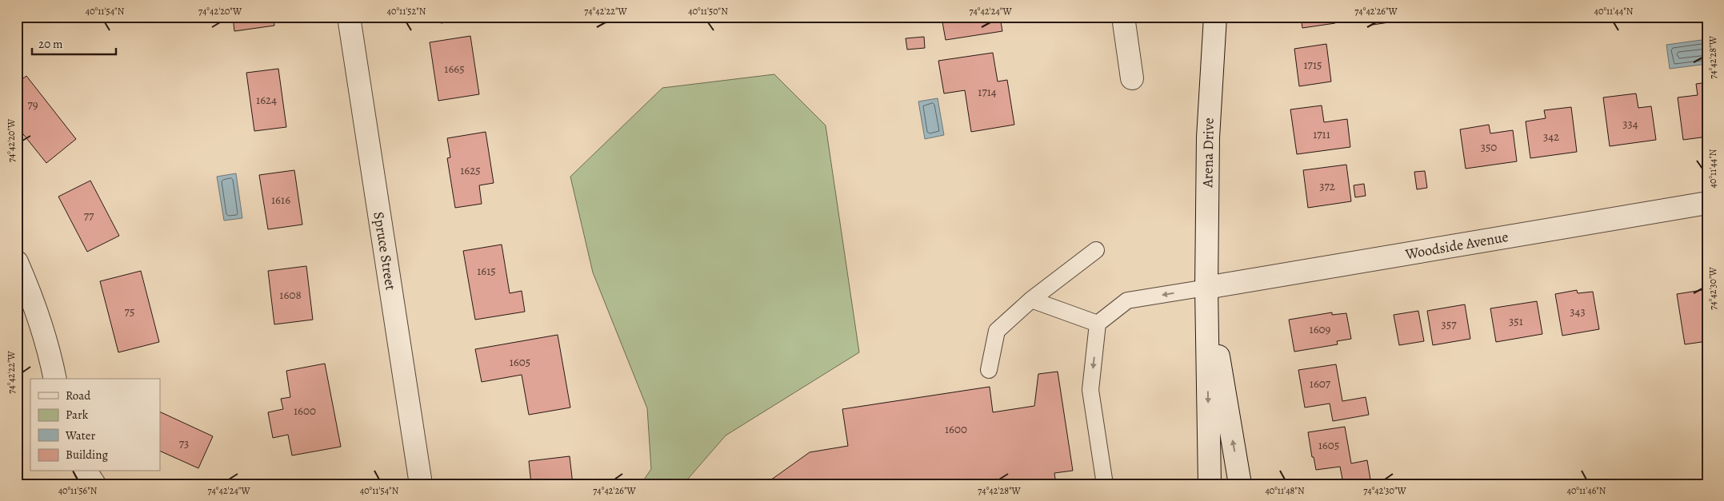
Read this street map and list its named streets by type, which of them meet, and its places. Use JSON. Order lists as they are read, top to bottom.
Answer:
{
  "streets": {
    "street": ["Arena Drive", "Woodside Avenue", "Spruce Street"]
  },
  "crossings": [
    ["Arena Drive", "Woodside Avenue"]
  ],
  "house_numbers": [
    "1715",
    "1665",
    "1714",
    "1624",
    "79",
    "334",
    "1711",
    "342",
    "350",
    "1625",
    "372",
    "1616",
    "77",
    "1615",
    "1608",
    "75",
    "343",
    "351",
    "357",
    "1609",
    "1605",
    "1607",
    "1600",
    "1600",
    "73",
    "1605"
  ],
  "legend": [
    "Road",
    "Park",
    "Water",
    "Building"
  ],
  "scale_bar": "20 m",
  "coordinates": [
    "40°11'54\"N",
    "74°42'20\"W",
    "40°11'52\"N",
    "74°42'22\"W",
    "40°11'50\"N",
    "74°42'24\"W",
    "74°42'26\"W",
    "40°11'44\"N",
    "74°42'28\"W",
    "74°42'30\"W",
    "40°11'56\"N",
    "40°11'48\"N",
    "40°11'46\"N"
  ]
}
